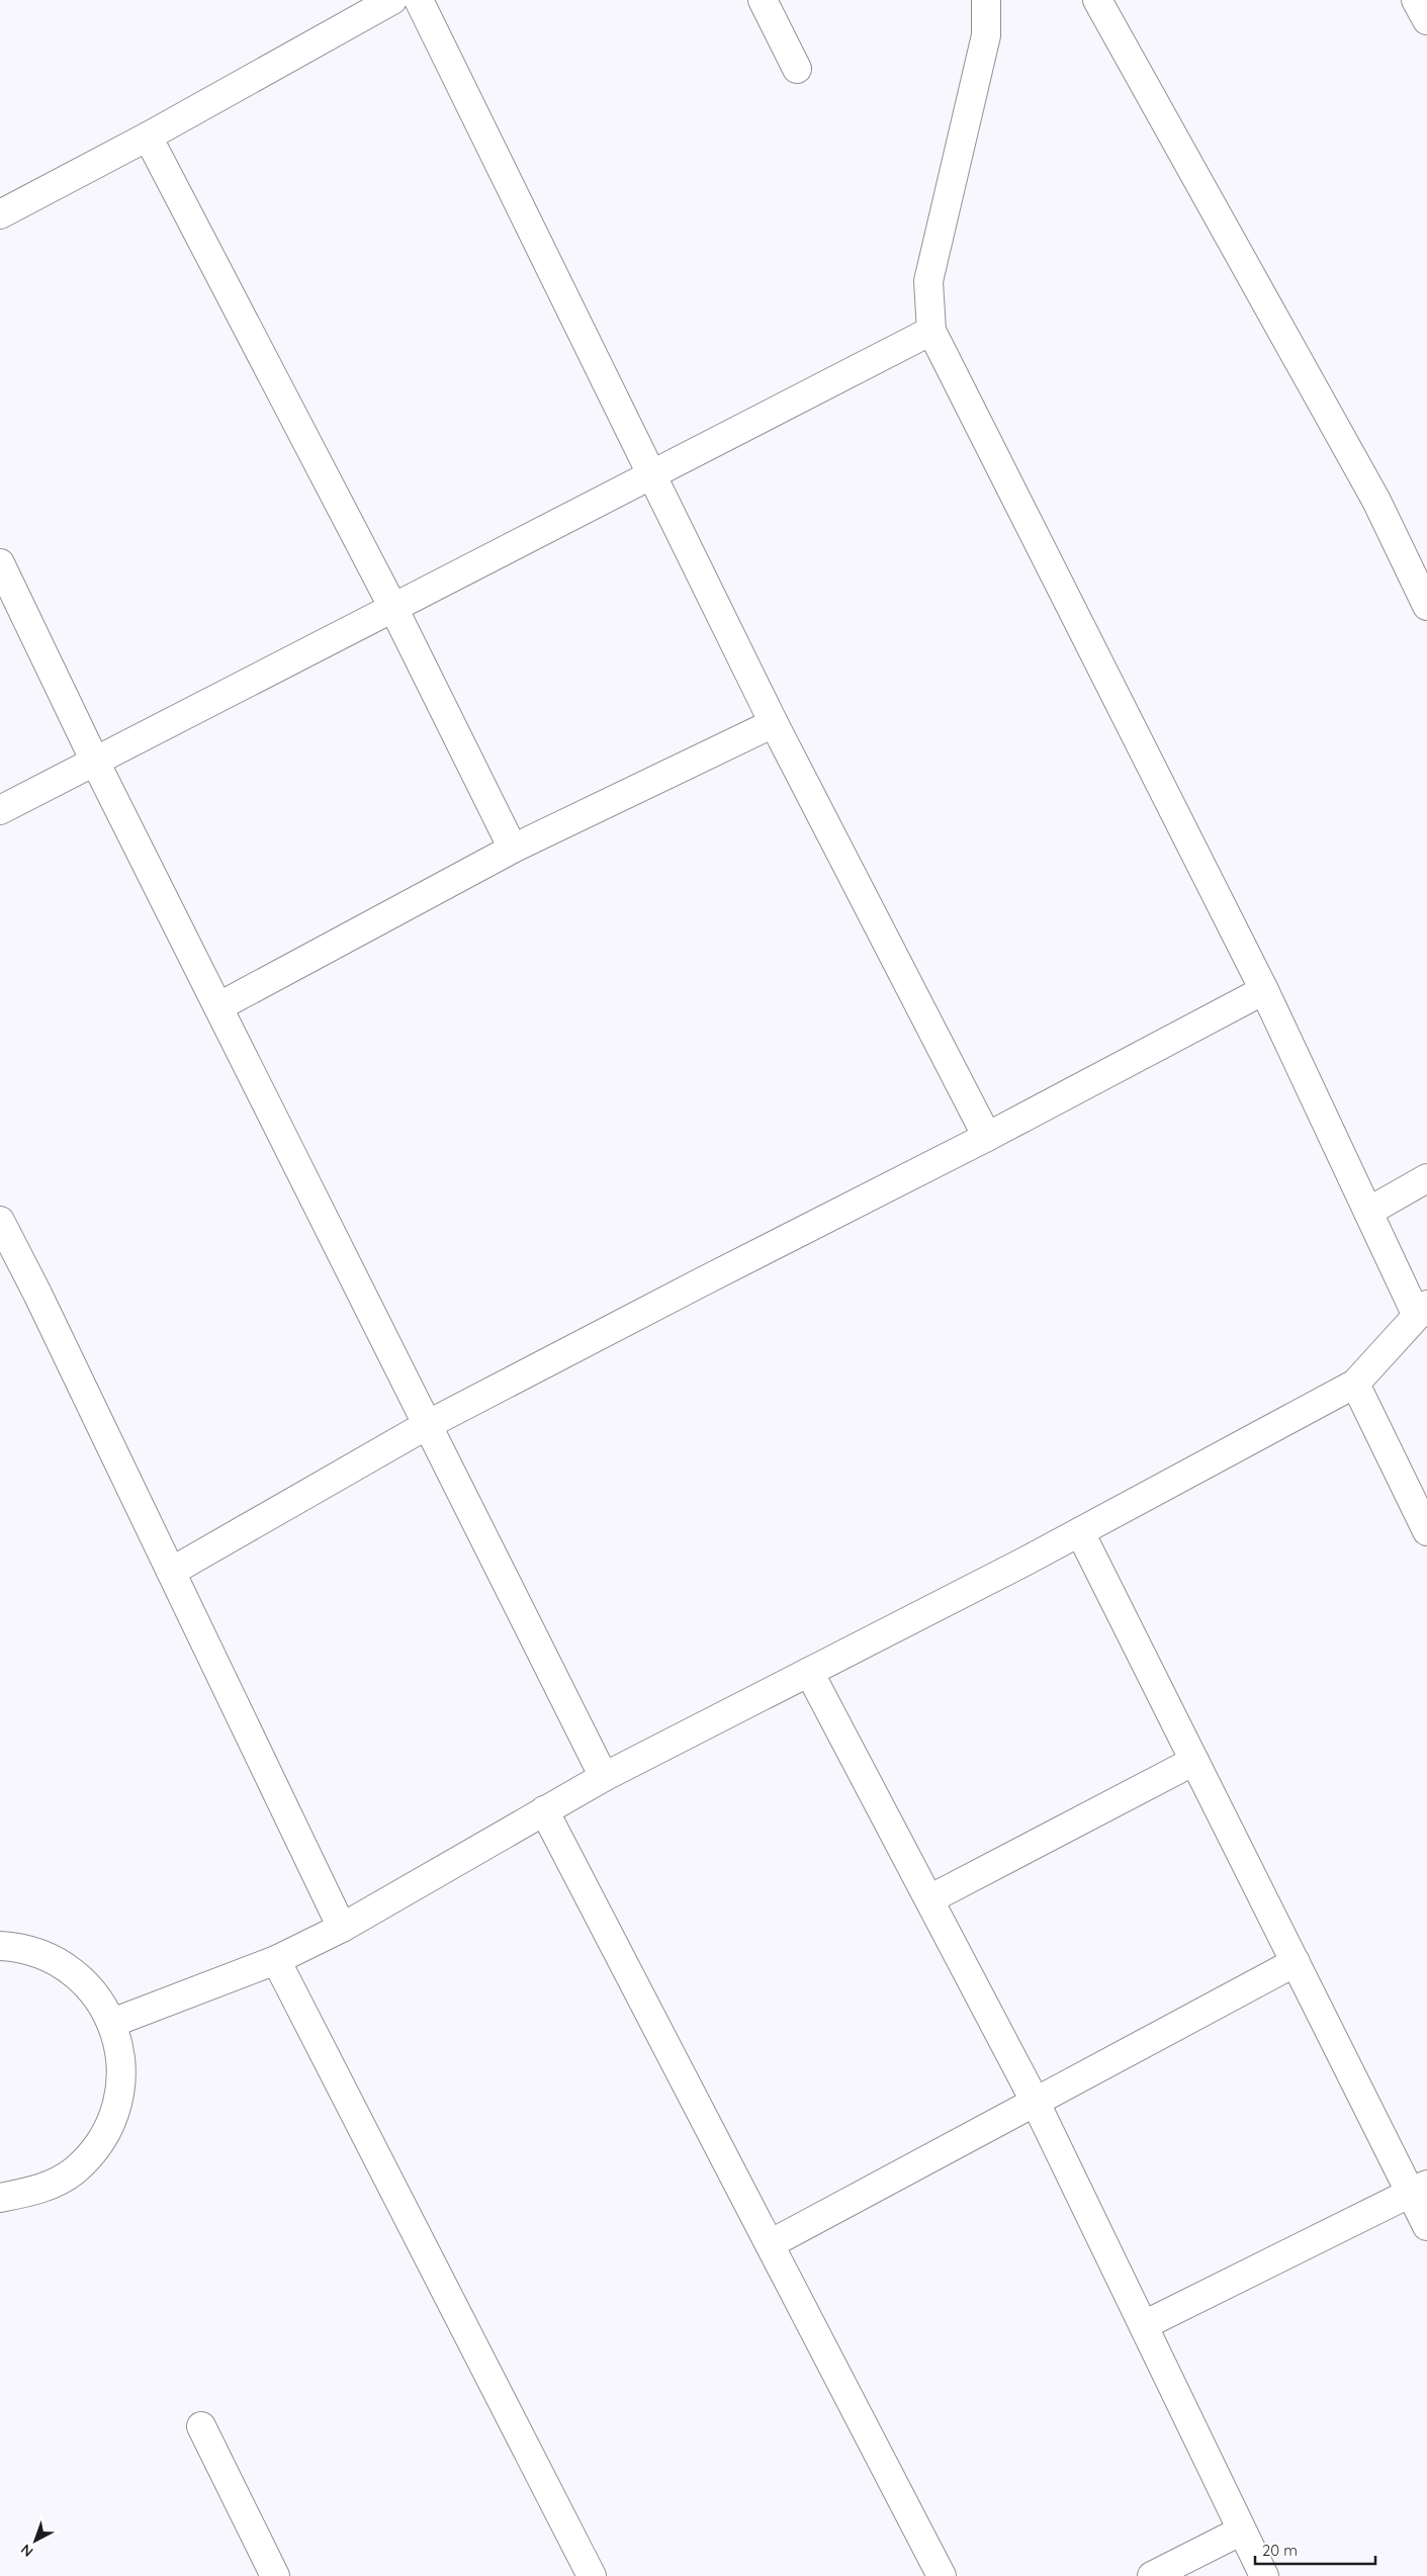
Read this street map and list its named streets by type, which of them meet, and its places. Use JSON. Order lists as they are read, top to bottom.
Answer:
{
  "scale_bar": "20 m",
  "north": "bottom left"
}
